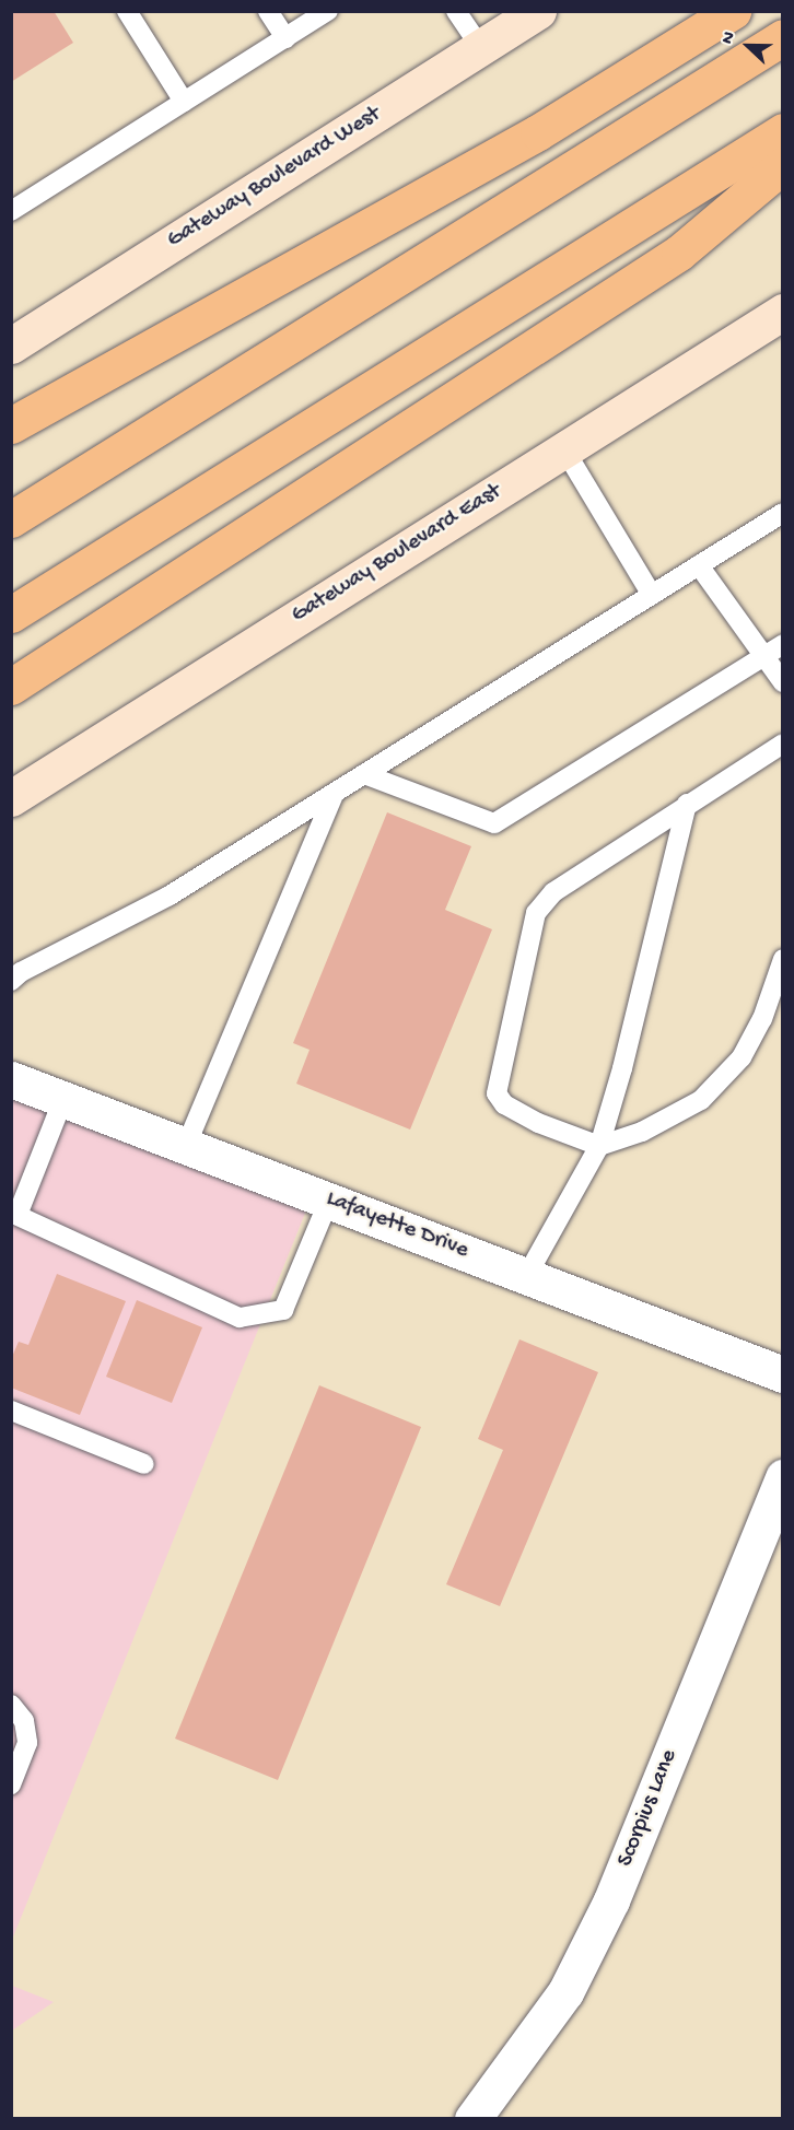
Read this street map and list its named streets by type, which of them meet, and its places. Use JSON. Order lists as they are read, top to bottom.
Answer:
{
  "streets": {
    "main road": ["Gateway Boulevard West", "Gateway Boulevard East"],
    "street": ["Lafayette Drive", "Scorpius Lane"]
  },
  "north": "left"
}
